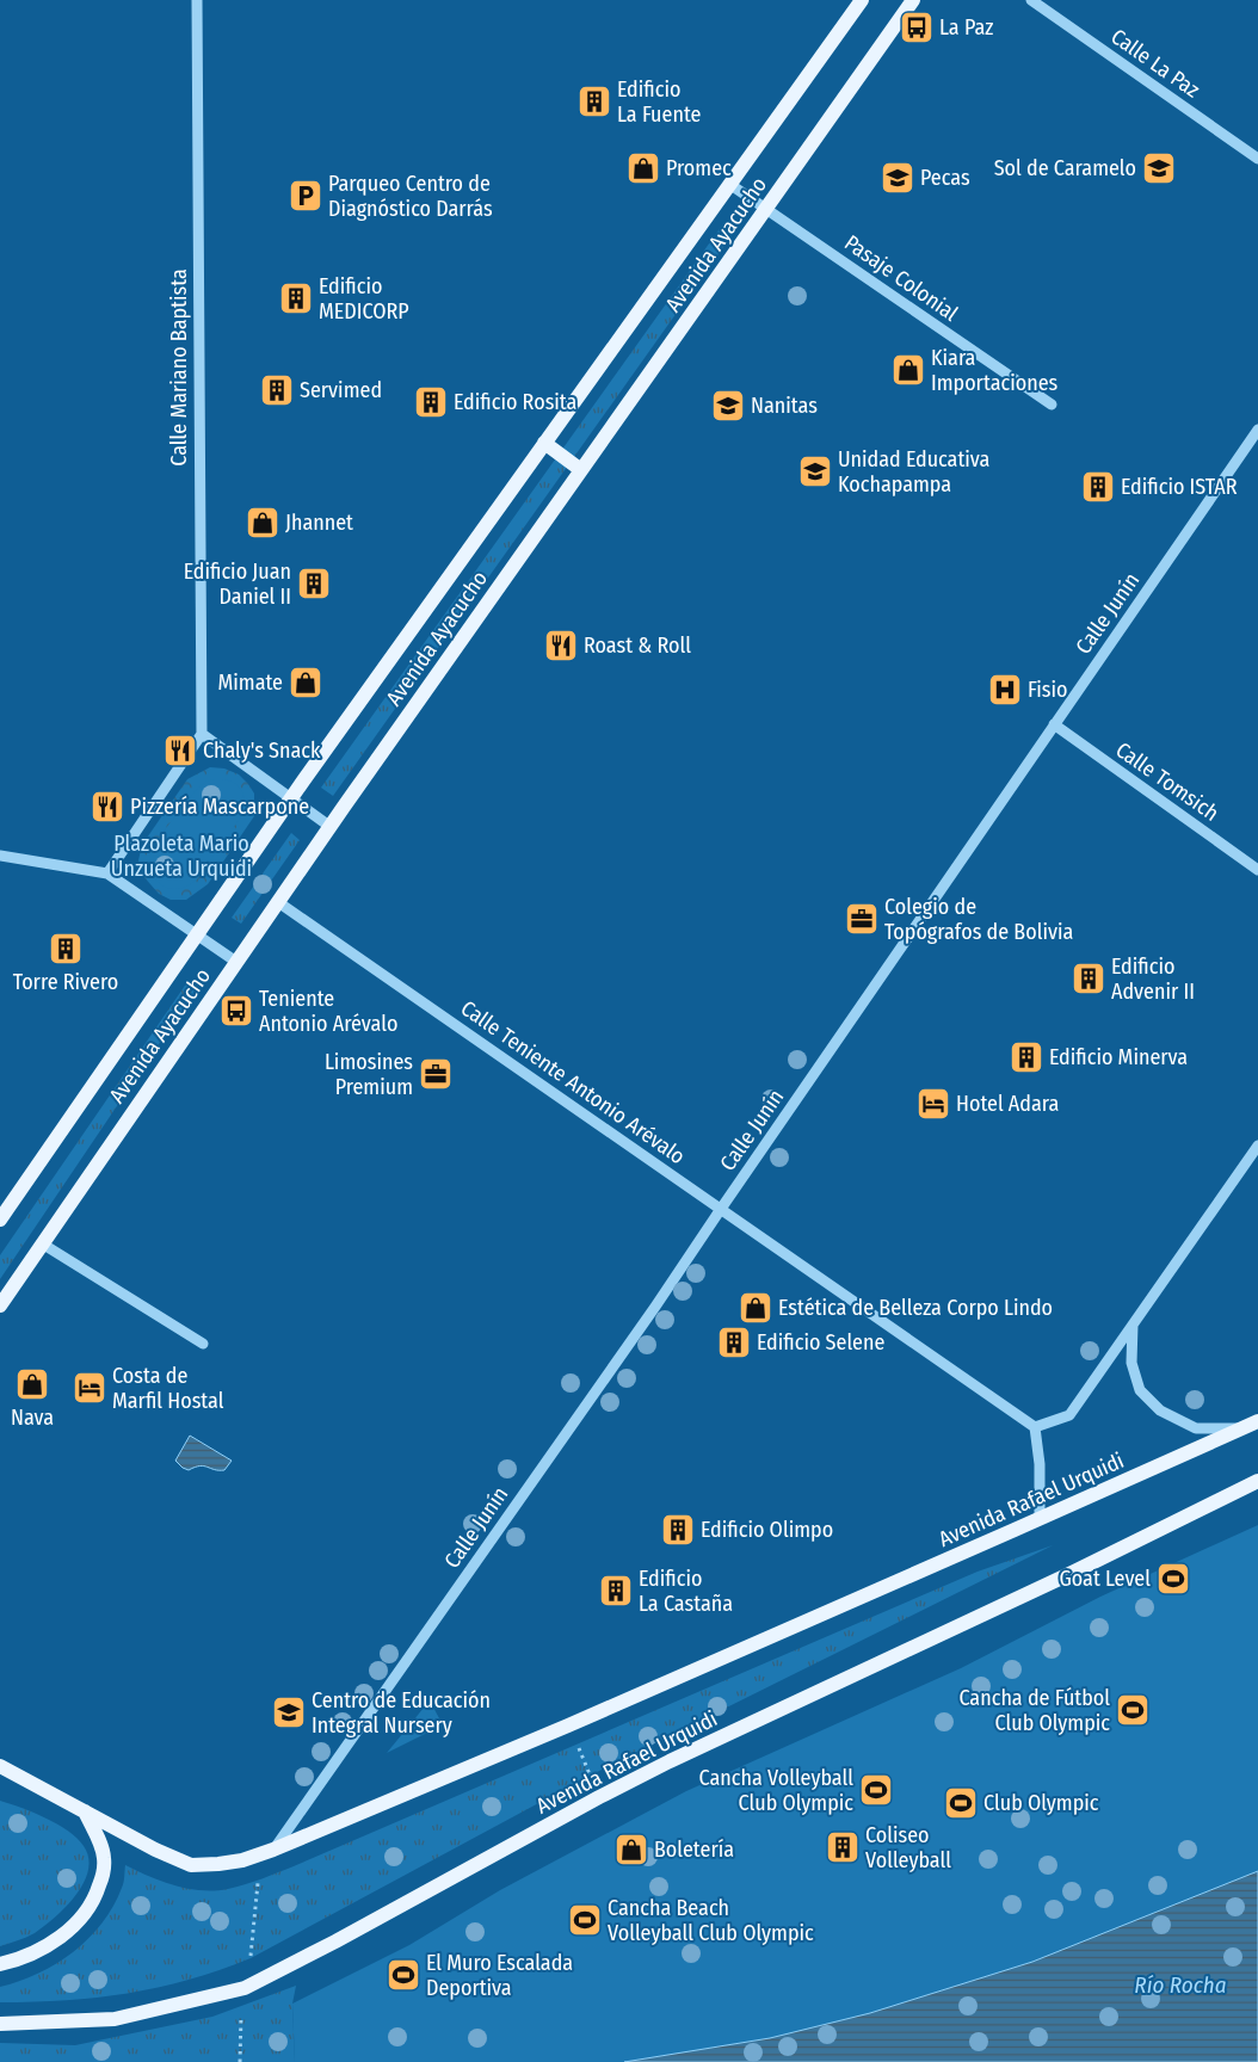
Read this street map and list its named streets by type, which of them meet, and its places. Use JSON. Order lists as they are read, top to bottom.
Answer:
{
  "streets": {
    "main road": ["Avenida Ayacucho", "Avenida Rafael Urquidi"],
    "street": [
      "Calle La Paz",
      "Pasaje Colonial",
      "Calle Mariano Baptista",
      "Calle Junín",
      "Calle Tomsich",
      "Calle Teniente Antonio Arévalo"
    ]
  },
  "crossings": [
    ["Avenida Ayacucho", "Pasaje Colonial"],
    ["Avenida Ayacucho", "Calle Teniente Antonio Arévalo"],
    ["Calle Junín", "Calle Tomsich"],
    ["Calle Junín", "Calle Teniente Antonio Arévalo"],
    ["Calle Junín", "Avenida Rafael Urquidi"]
  ],
  "water": ["Río Rocha"],
  "parks": ["Plazoleta Mario Unzueta Urquidi"],
  "places": {
    "bus stop": ["La Paz", "Teniente Antonio Arévalo"],
    "building": [
      "Edificio La Fuente",
      "Edificio MEDICORP",
      "Servimed",
      "Edificio Rosita",
      "Edificio ISTAR",
      "Edificio Juan Daniel II",
      "Torre Rivero",
      "Edificio Advenir II",
      "Edificio Minerva",
      "Edificio Selene",
      "Edificio Olimpo",
      "Edificio La Castaña",
      "Coliseo Volleyball"
    ],
    "shop": [
      "Promec",
      "Kiara Importaciones",
      "Jhannet",
      "Mimate",
      "Estética de Belleza Corpo Lindo",
      "Nava",
      "Boletería"
    ],
    "school or university": [
      "Sol de Caramelo",
      "Pecas",
      "Nanitas",
      "Unidad Educativa Kochapampa",
      "Centro de Educación Integral Nursery"
    ],
    "parking": ["Parqueo Centro de Diagnóstico Darrás"],
    "restaurant": ["Roast & Roll", "Chaly's Snack", "Pizzería Mascarpone"],
    "hospital": ["Fisio"],
    "office": ["Colegio de Topógrafos de Bolivia", "Limosines Premium"],
    "hotel": ["Hotel Adara", "Costa de Marfil Hostal"],
    "sports": [
      "Goat Level",
      "Cancha de Fútbol Club Olympic",
      "Cancha Volleyball Club Olympic",
      "Club Olympic",
      "Cancha Beach Volleyball Club Olympic",
      "El Muro Escalada Deportiva"
    ]
  }
}
